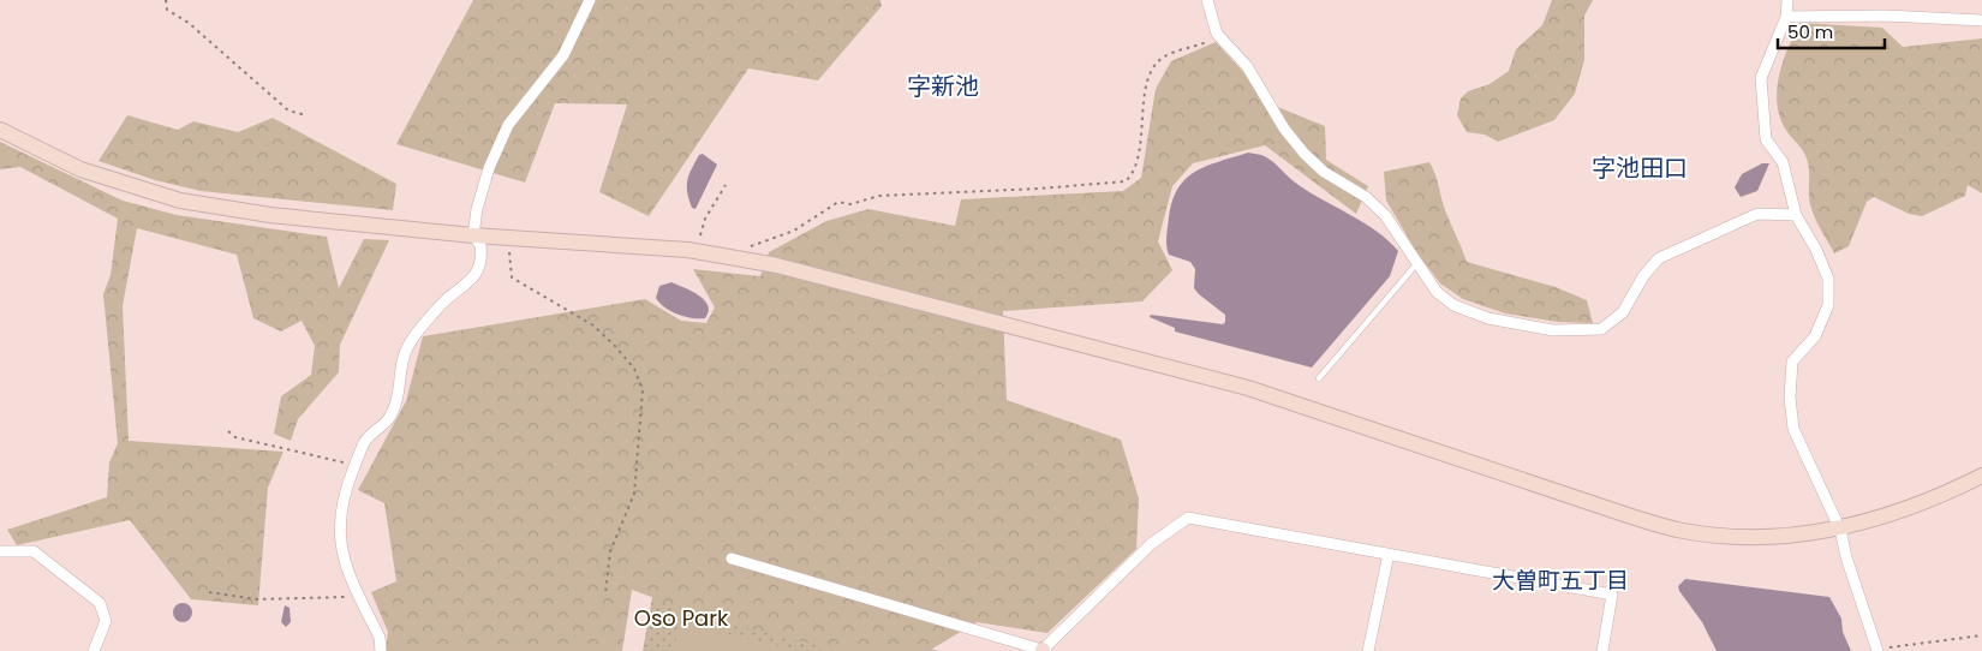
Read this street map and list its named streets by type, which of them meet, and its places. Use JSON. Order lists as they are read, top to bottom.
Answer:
{
  "districts": ["字新池", "字池田口", "大曽町五丁目"],
  "parks": ["Oso Park"],
  "scale_bar": "50 m"
}
